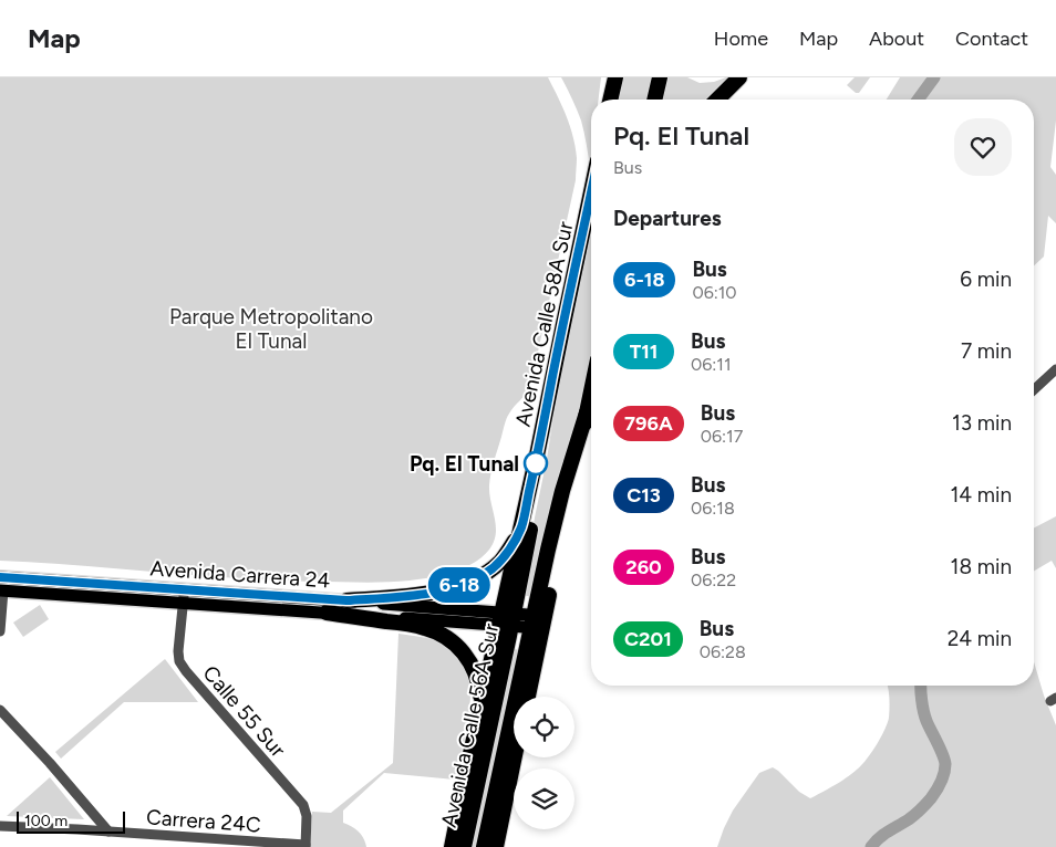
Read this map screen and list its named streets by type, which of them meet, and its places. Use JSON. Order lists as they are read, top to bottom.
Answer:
{
  "streets": {
    "highway": ["Avenida Calle 58A Sur", "Avenida Calle 56A Sur"],
    "main road": ["Avenida Carrera 24"],
    "street": ["Calle 55 Sur", "Carrera 24C"]
  },
  "crossings": [
    ["Avenida Calle 58A Sur", "Avenida Carrera 24"],
    ["Avenida Calle 58A Sur", "Avenida Calle 56A Sur"],
    ["Avenida Carrera 24", "Calle 55 Sur"],
    ["Avenida Carrera 24", "Avenida Calle 56A Sur"],
    ["Calle 55 Sur", "Carrera 24C"]
  ],
  "parks": ["Parque Metropolitano El Tunal"],
  "places": ["Pq. El Tunal"],
  "lines": ["bus line 6-18"],
  "scale_bar": "100 m",
  "page": {
    "header": "Map",
    "nav": [
      "Home",
      "Map",
      "About",
      "Contact"
    ],
    "on_map": "6-18",
    "heading": [
      ["Pq. El Tunal", "Bus"],
      "Departures"
    ],
    "list": [
      {
        "mark": "6-18",
        "name": "Bus",
        "note": "06:10",
        "value": "6 min"
      },
      {
        "mark": "T11",
        "name": "Bus",
        "note": "06:11",
        "value": "7 min"
      },
      {
        "mark": "796A",
        "name": "Bus",
        "note": "06:17",
        "value": "13 min"
      },
      {
        "mark": "C13",
        "name": "Bus",
        "note": "06:18",
        "value": "14 min"
      },
      {
        "mark": "260",
        "name": "Bus",
        "note": "06:22",
        "value": "18 min"
      },
      {
        "mark": "C201",
        "name": "Bus",
        "note": "06:28",
        "value": "24 min"
      }
    ],
    "scale": "100 m"
  }
}
